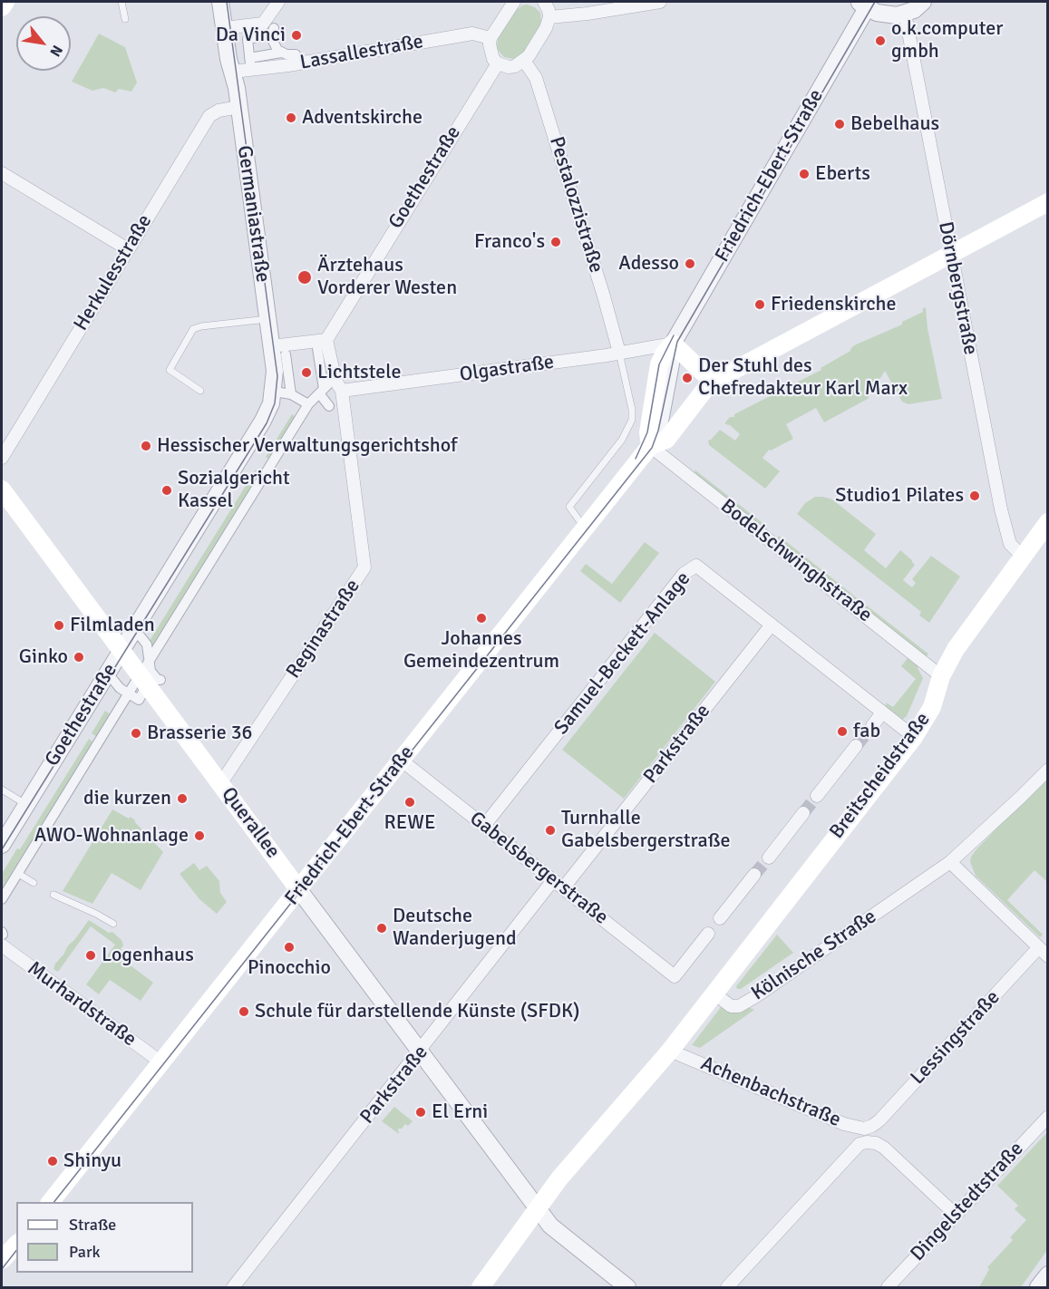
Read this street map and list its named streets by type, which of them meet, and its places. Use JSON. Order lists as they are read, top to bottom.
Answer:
{
  "streets": {
    "main road": ["Friedrich-Ebert-Straße", "Breitscheidstraße", "Querallee"],
    "street": [
      "Lassallestraße",
      "Goethestraße",
      "Pestalozzistraße",
      "Germaniastraße",
      "Herkulesstraße",
      "Dörnbergstraße",
      "Olgastraße",
      "Bodelschwinghstraße",
      "Reginastraße",
      "Samuel-Beckett-Anlage",
      "Parkstraße",
      "Gabelsbergerstraße",
      "Kölnische Straße",
      "Murhardstraße",
      "Lessingstraße",
      "Achenbachstraße",
      "Dingelstedtstraße"
    ]
  },
  "crossings": [
    ["Lassallestraße", "Germaniastraße"],
    ["Friedrich-Ebert-Straße", "Dörnbergstraße"],
    ["Friedrich-Ebert-Straße", "Olgastraße"],
    ["Friedrich-Ebert-Straße", "Bodelschwinghstraße"],
    ["Friedrich-Ebert-Straße", "Querallee"],
    ["Friedrich-Ebert-Straße", "Gabelsbergerstraße"],
    ["Friedrich-Ebert-Straße", "Murhardstraße"],
    ["Goethestraße", "Germaniastraße"],
    ["Goethestraße", "Reginastraße"],
    ["Goethestraße", "Querallee"],
    ["Pestalozzistraße", "Olgastraße"],
    ["Germaniastraße", "Herkulesstraße"],
    ["Dörnbergstraße", "Breitscheidstraße"],
    ["Olgastraße", "Reginastraße"],
    ["Bodelschwinghstraße", "Breitscheidstraße"],
    ["Reginastraße", "Querallee"],
    ["Samuel-Beckett-Anlage", "Parkstraße"],
    ["Samuel-Beckett-Anlage", "Breitscheidstraße"],
    ["Samuel-Beckett-Anlage", "Gabelsbergerstraße"],
    ["Parkstraße", "Querallee"],
    ["Parkstraße", "Gabelsbergerstraße"],
    ["Breitscheidstraße", "Kölnische Straße"],
    ["Lessingstraße", "Achenbachstraße"]
  ],
  "places": [
    "Da Vinci",
    "o.k.computer gmbh",
    "Adventskirche",
    "Bebelhaus",
    "Eberts",
    "Franco's",
    "Adesso",
    "Ärztehaus Vorderer Westen",
    "Friedenskirche",
    "Lichtstele",
    "Der Stuhl des Chefredakteur Karl Marx",
    "Hessischer Verwaltungsgerichtshof",
    "Sozialgericht Kassel",
    "Studio1 Pilates",
    "Johannes Gemeindezentrum",
    "Filmladen",
    "Ginko",
    "fab",
    "Brasserie 36",
    "die kurzen",
    "REWE",
    "Turnhalle Gabelsbergerstraße",
    "AWO-Wohnanlage",
    "Deutsche Wanderjugend",
    "Pinocchio",
    "Logenhaus",
    "Schule für darstellende Künste (SFDK)",
    "El Erni",
    "Shinyu"
  ],
  "legend": ["Straße", "Park"],
  "north": "bottom right"
}
